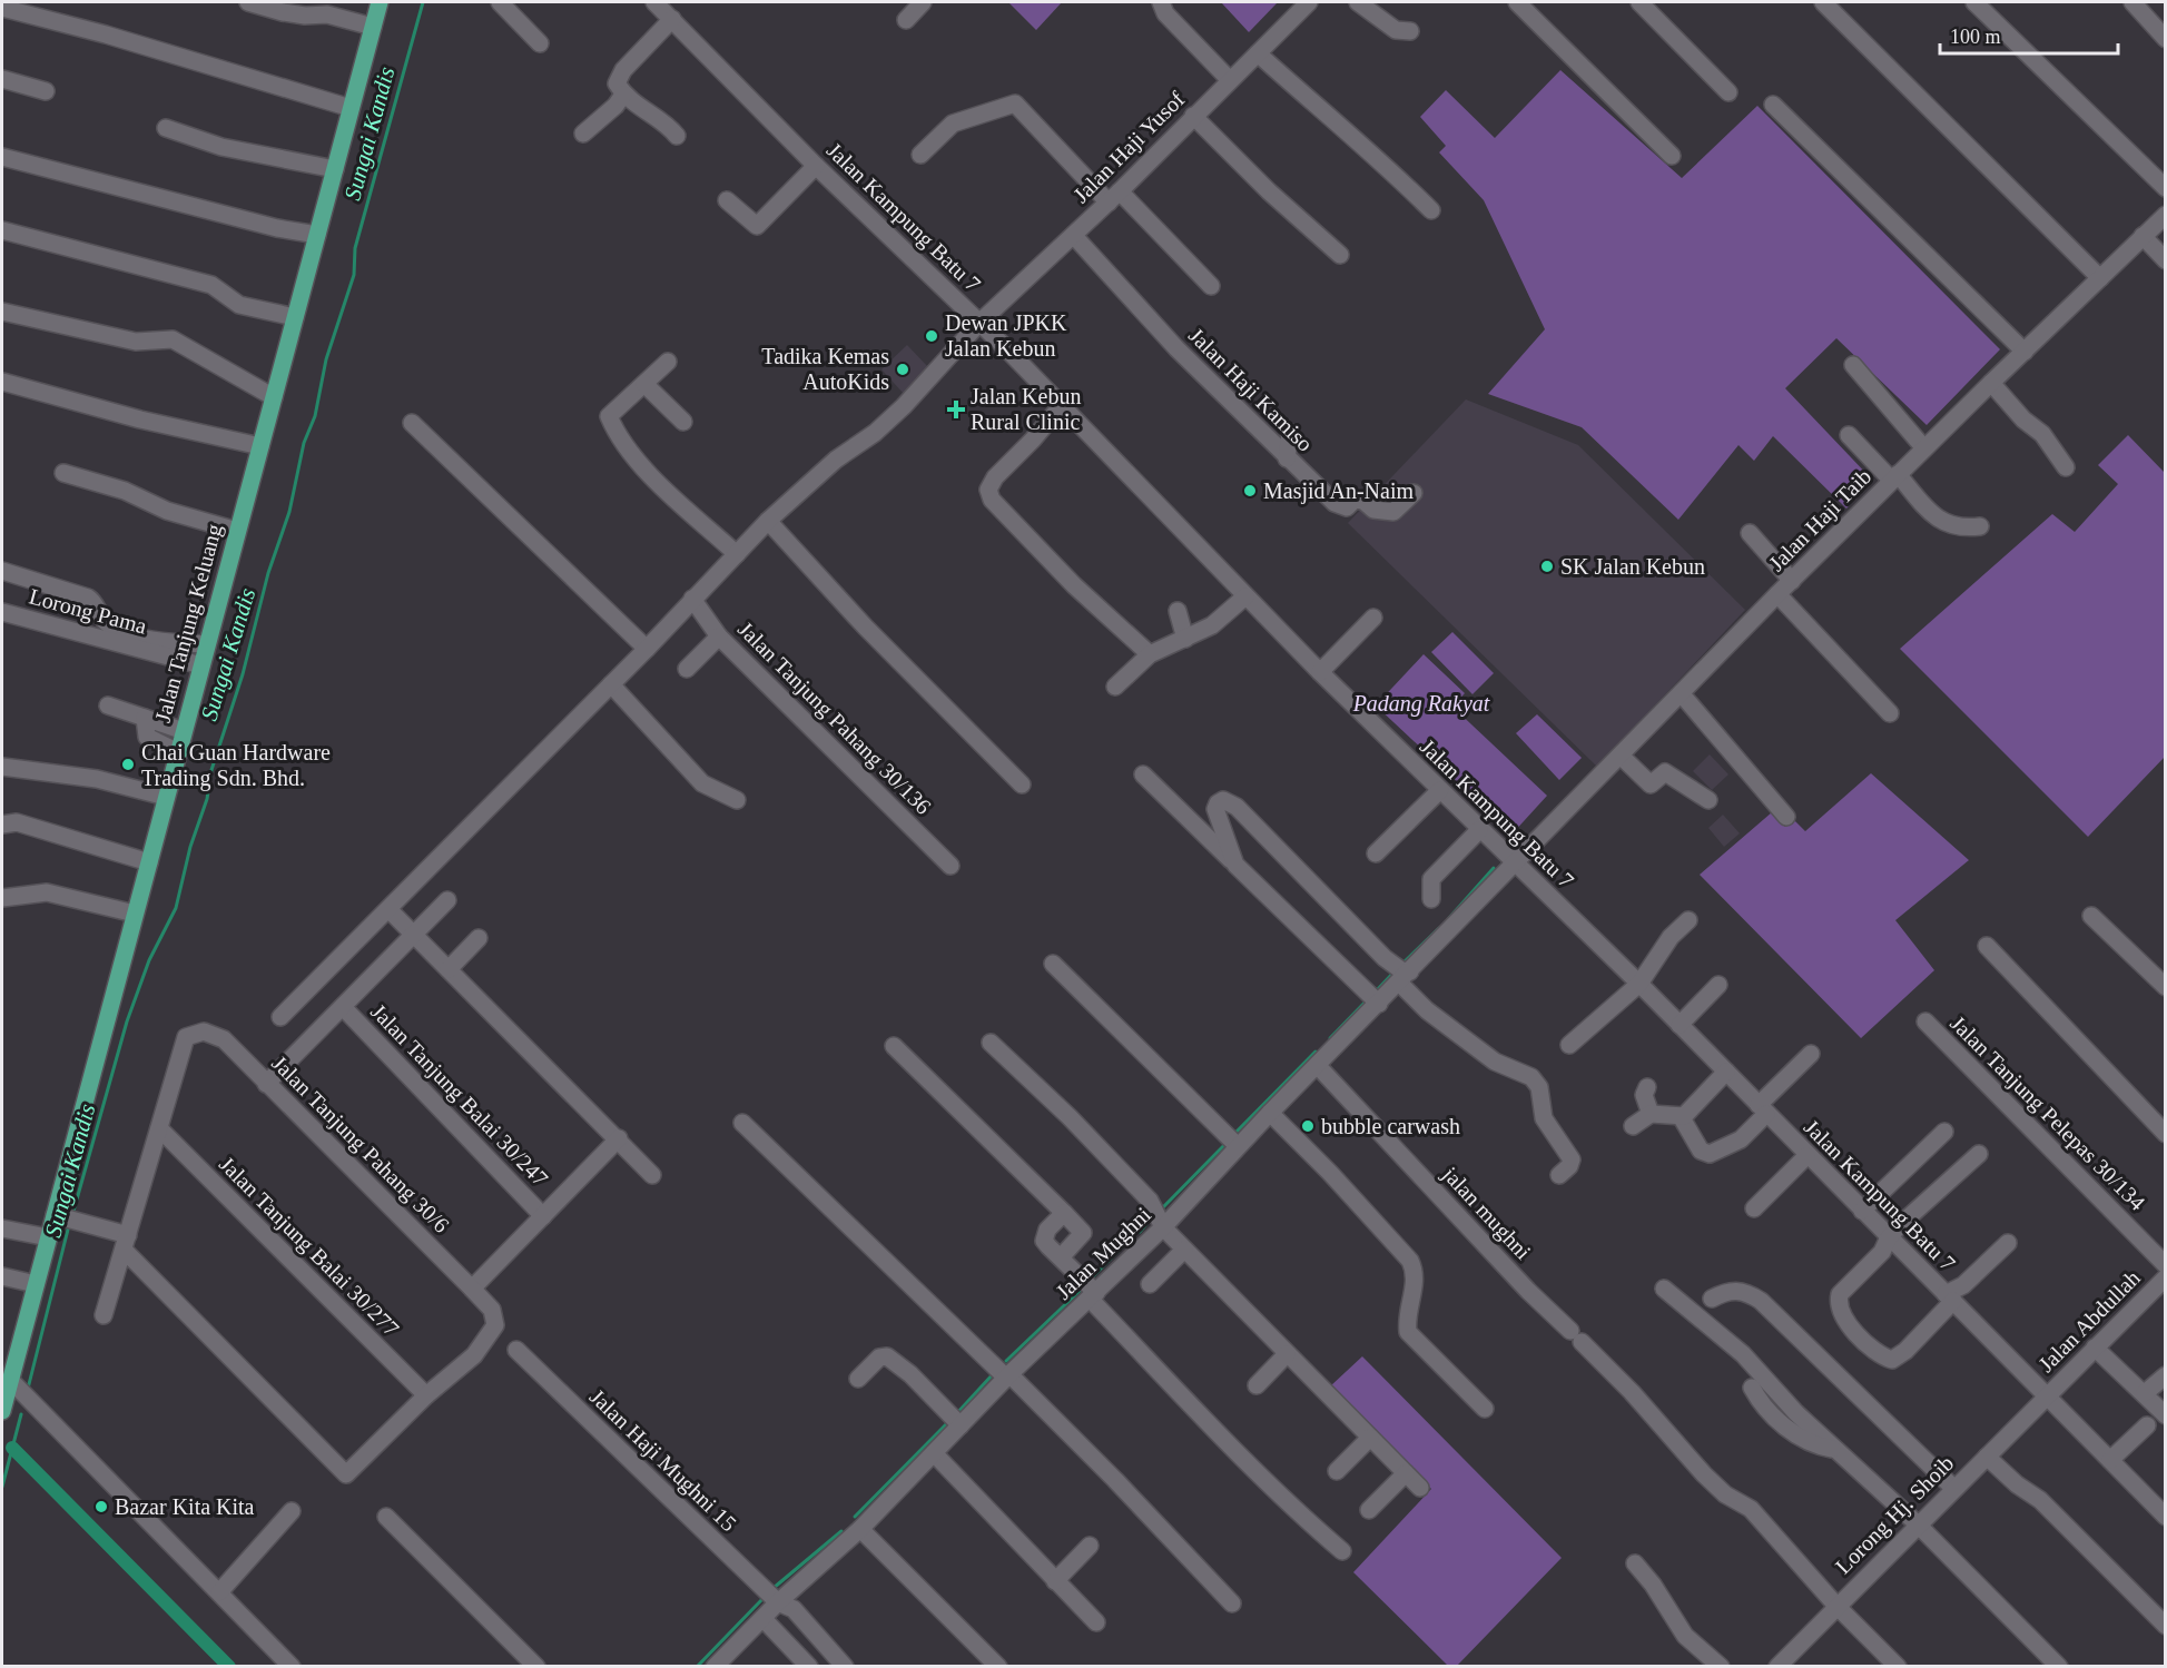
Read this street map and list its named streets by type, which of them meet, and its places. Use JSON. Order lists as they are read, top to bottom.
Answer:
{
  "streets": {
    "main road": ["Jalan Tanjung Keluang"],
    "street": [
      "Jalan Haji Yusof",
      "Jalan Kampung Batu 7",
      "Jalan Haji Kamiso",
      "Jalan Haji Taib",
      "Lorong Pama",
      "Jalan Tanjung Pahang 30/136",
      "Jalan Tanjung Balai 30/247",
      "Jalan Tanjung Pelepas 30/134",
      "Jalan Tanjung Pahang 30/6",
      "jalan mughni",
      "Jalan Tanjung Balai 30/277",
      "Jalan Mughni",
      "Jalan Abdullah",
      "Jalan Haji Mughni 15",
      "Lorong Hj. Shoib"
    ]
  },
  "crossings": [
    ["Jalan Haji Yusof", "Jalan Kampung Batu 7"],
    ["Jalan Haji Yusof", "Jalan Haji Kamiso"],
    ["Jalan Haji Yusof", "Jalan Tanjung Pahang 30/136"],
    ["Jalan Kampung Batu 7", "Jalan Haji Taib"],
    ["Jalan Kampung Batu 7", "Jalan Mughni"],
    ["Jalan Kampung Batu 7", "Jalan Abdullah"],
    ["Jalan Kampung Batu 7", "Lorong Hj. Shoib"],
    ["Jalan Haji Taib", "Jalan Mughni"],
    ["Lorong Pama", "Jalan Tanjung Keluang"],
    ["Jalan Tanjung Pahang 30/6", "Jalan Tanjung Balai 30/277"],
    ["jalan mughni", "Jalan Mughni"],
    ["jalan mughni", "Lorong Hj. Shoib"],
    ["Jalan Mughni", "Jalan Haji Mughni 15"],
    ["Jalan Abdullah", "Lorong Hj. Shoib"]
  ],
  "water": ["Sungai Kandis"],
  "parks": ["Padang Rakyat"],
  "places": {
    "other": [
      "Dewan JPKK Jalan Kebun",
      "Tadika Kemas AutoKids",
      "Masjid An-Naim",
      "SK Jalan Kebun",
      "Chai Guan Hardware Trading Sdn. Bhd.",
      "bubble carwash",
      "Bazar Kita Kita"
    ],
    "health": ["Jalan Kebun Rural Clinic"]
  },
  "scale_bar": "100 m"
}
